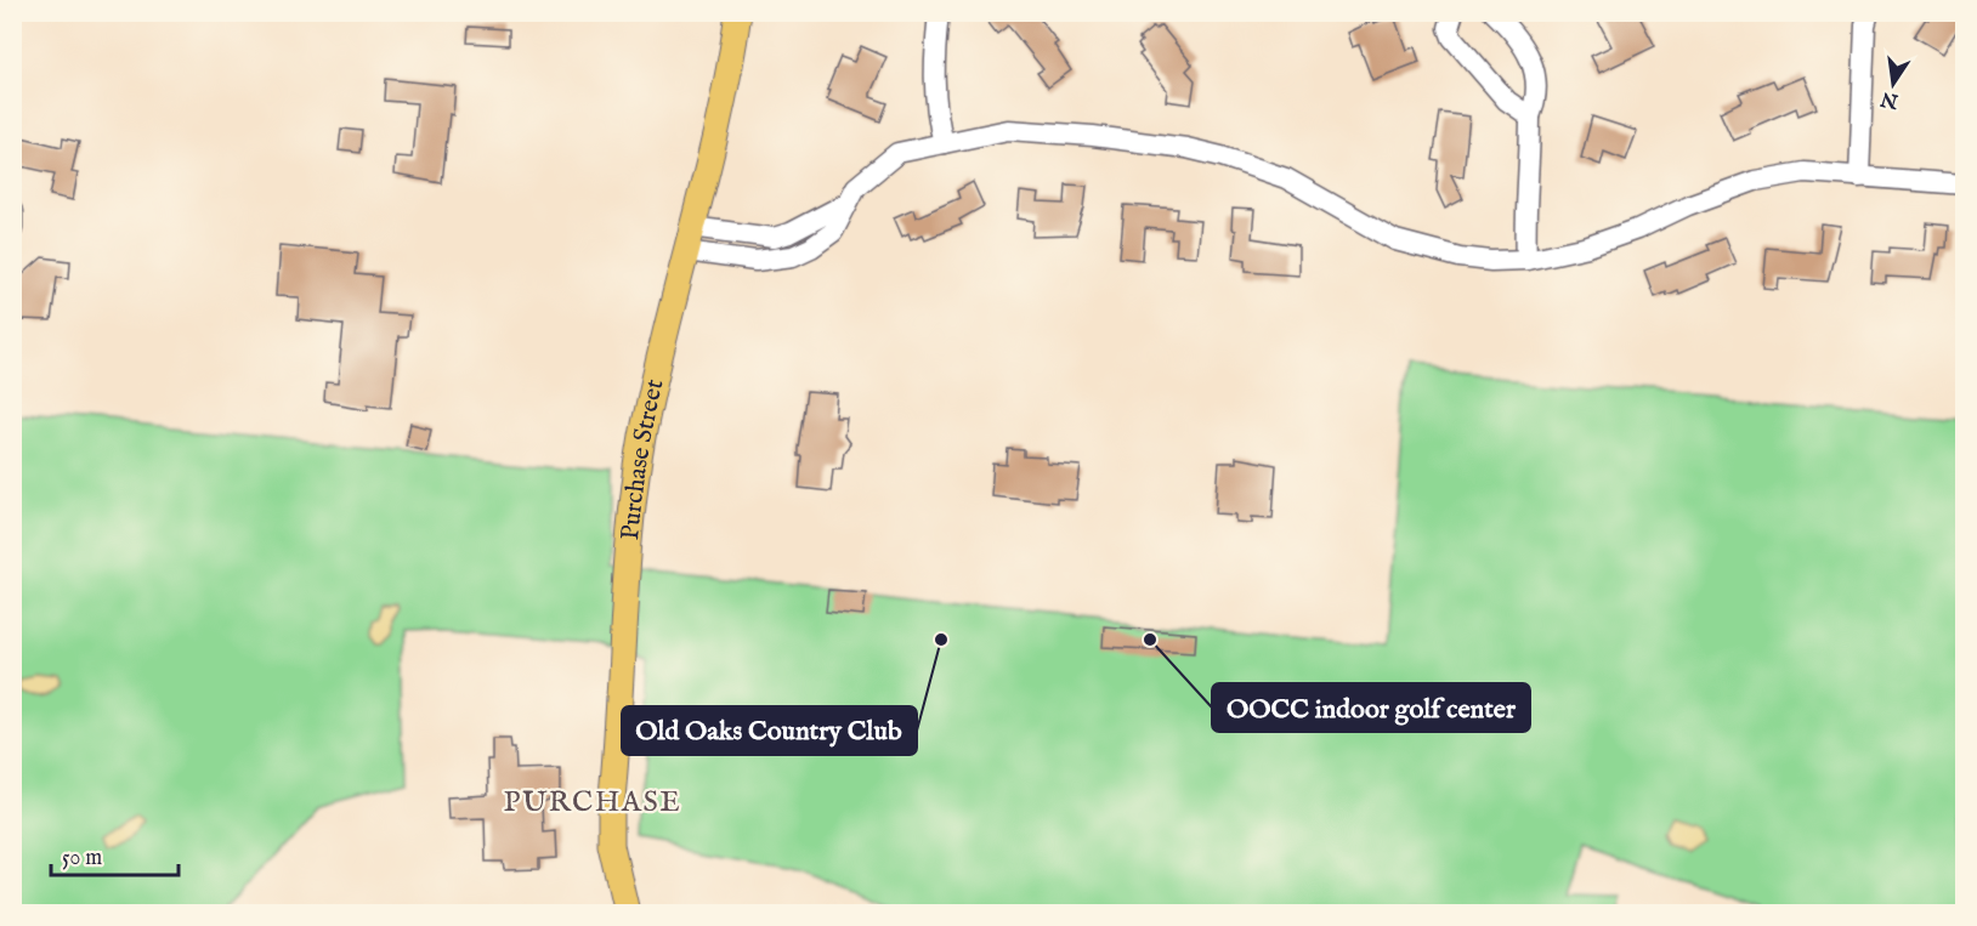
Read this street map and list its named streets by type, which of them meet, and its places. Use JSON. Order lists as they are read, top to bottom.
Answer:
{
  "streets": {
    "main road": ["Purchase Street"]
  },
  "districts": ["PURCHASE"],
  "places": ["Old Oaks Country Club", "OOCC indoor golf center"],
  "scale_bar": "50 m",
  "north": "bottom"
}
